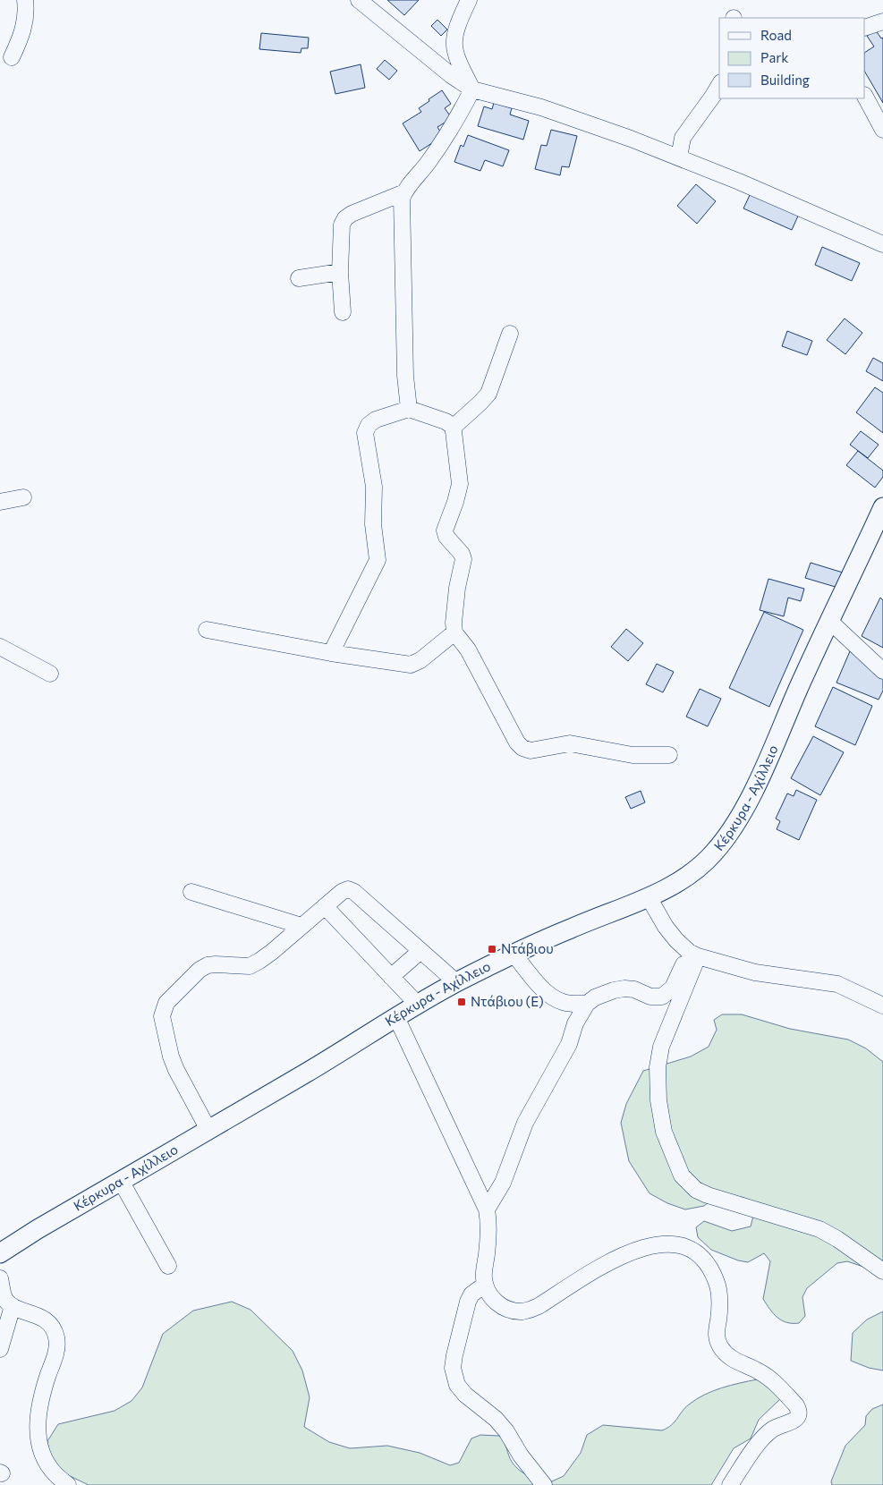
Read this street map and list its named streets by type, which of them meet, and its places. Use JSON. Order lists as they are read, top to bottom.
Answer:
{
  "streets": {
    "main road": ["Κέρκυρα - Αχίλλειο"]
  },
  "places": {
    "transit": ["Ντάβιου", "Ντάβιου (E)"]
  },
  "legend": ["Road", "Park", "Building"]
}
